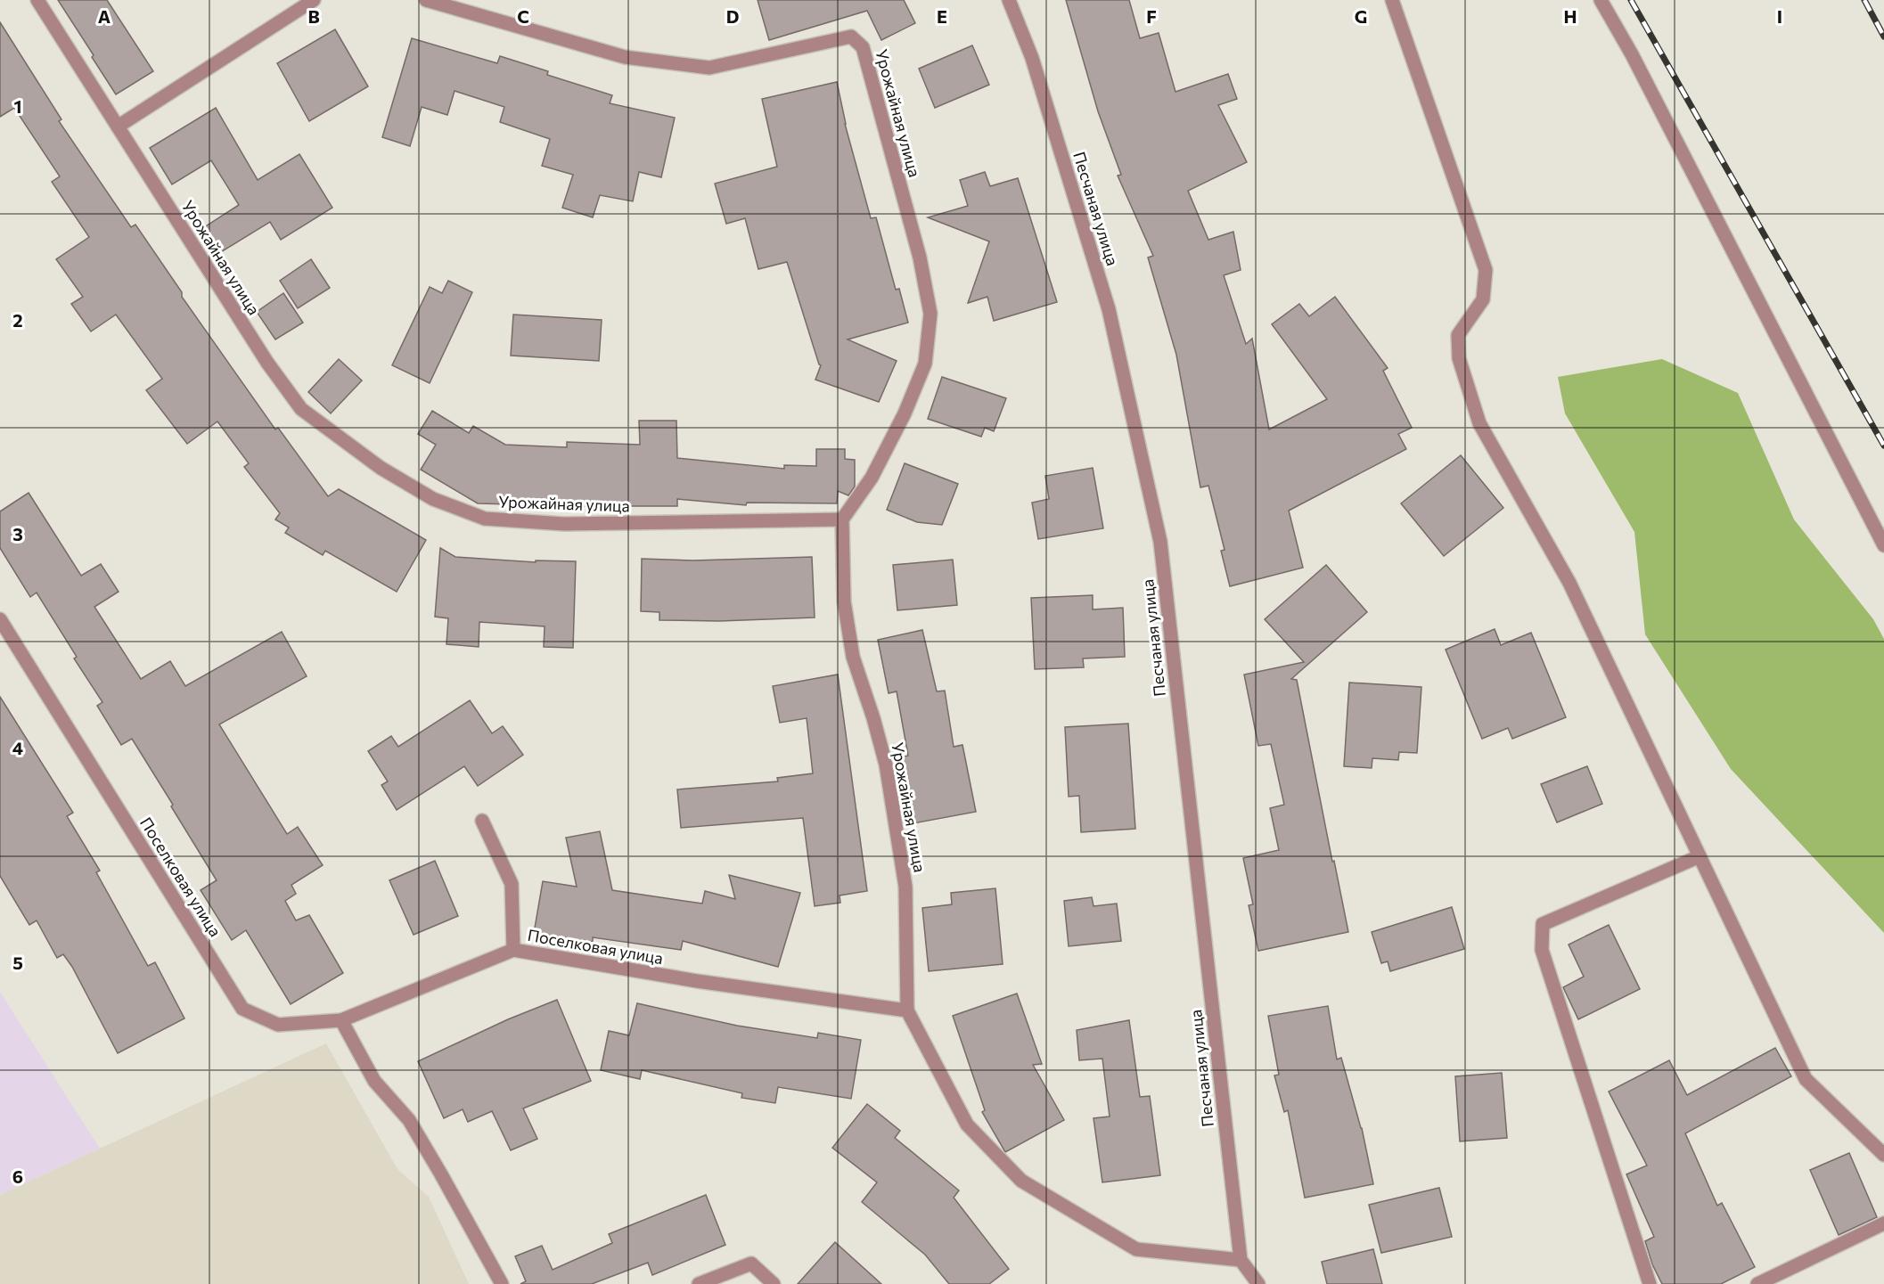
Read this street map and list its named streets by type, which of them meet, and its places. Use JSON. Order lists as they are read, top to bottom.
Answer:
{
  "streets": {
    "street": ["Урожайная улица", "Песчаная улица", "Поселковая улица"]
  },
  "crossings": [
    ["Урожайная улица", "Поселковая улица"]
  ],
  "grid": {
    "columns": [
      "A",
      "B",
      "C",
      "D",
      "E",
      "F",
      "G",
      "H",
      "I"
    ],
    "rows": [
      "1",
      "2",
      "3",
      "4",
      "5",
      "6"
    ]
  }
}
